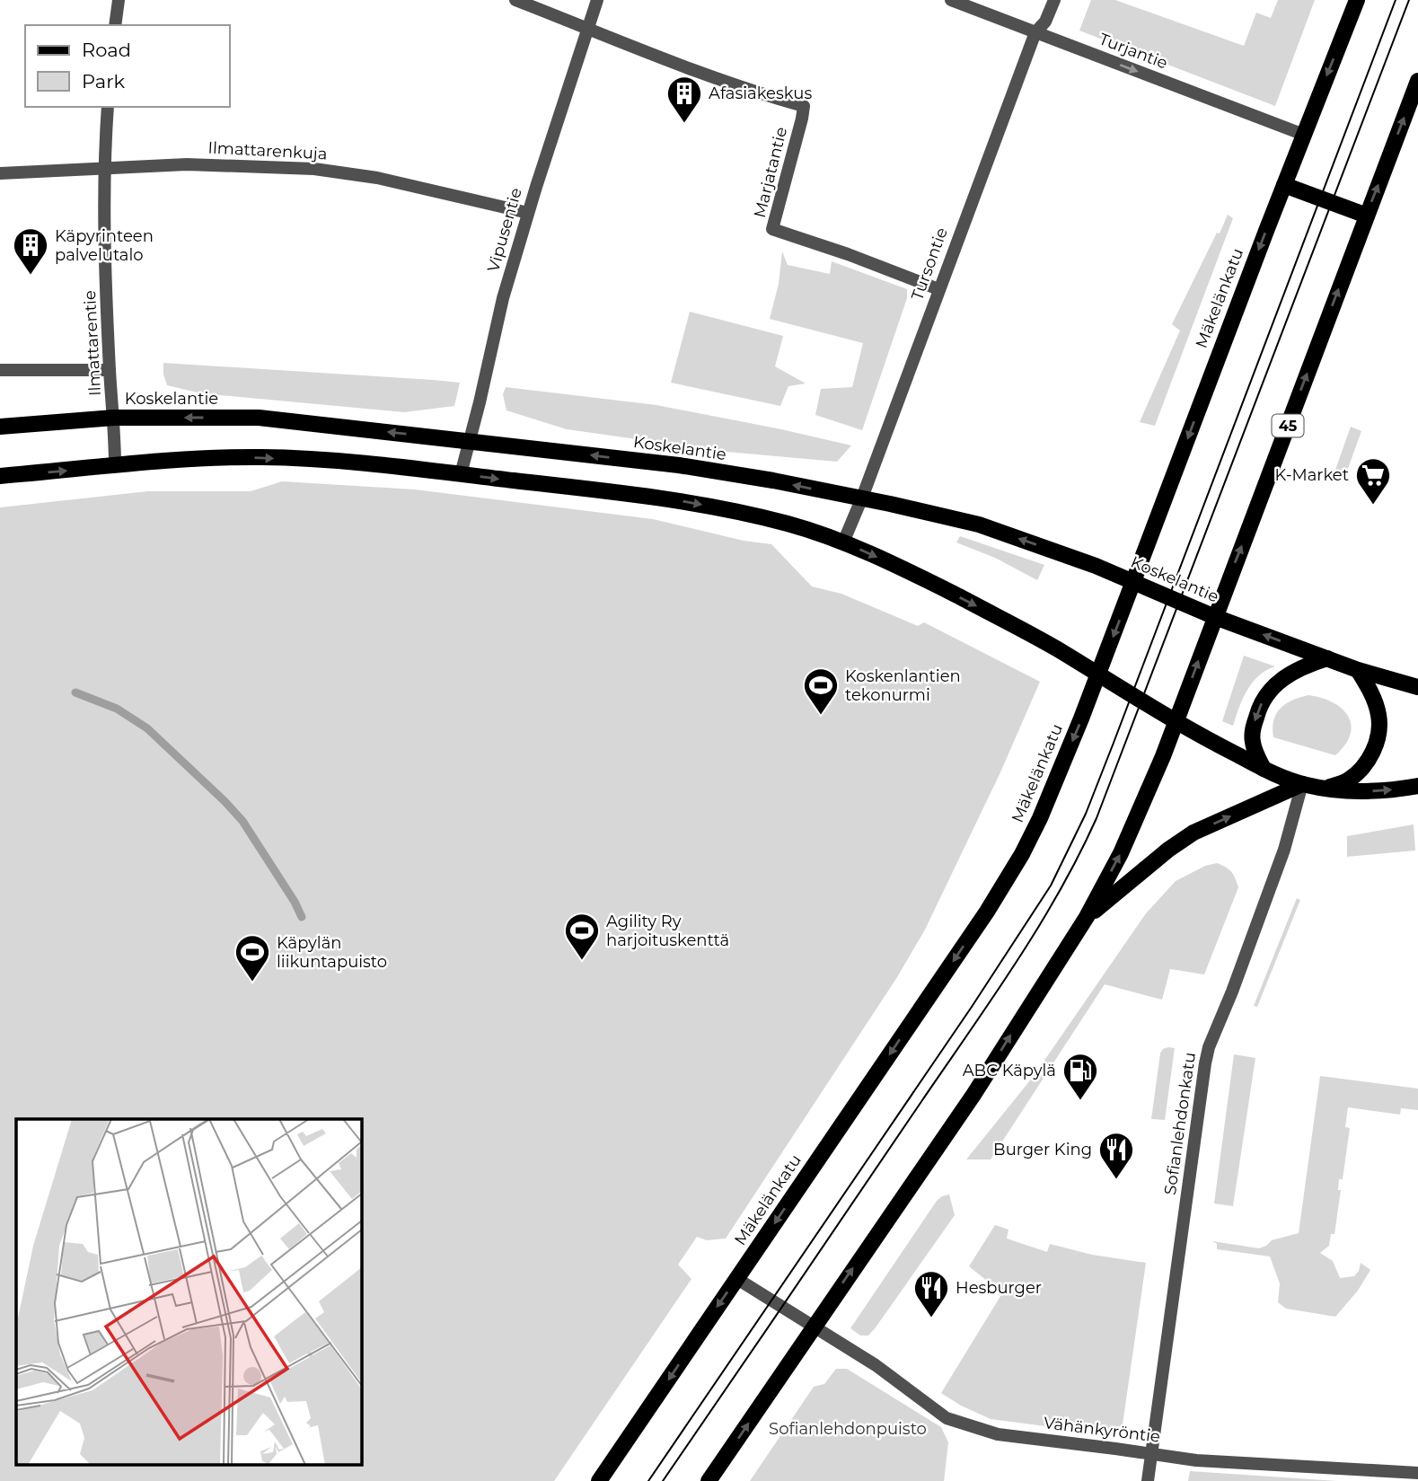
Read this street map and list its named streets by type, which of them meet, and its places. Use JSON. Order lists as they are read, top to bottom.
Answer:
{
  "streets": {
    "main road": ["Mäkelänkatu", "Koskelantie", "45"],
    "street": [
      "Turjantie",
      "Ilmattarenkuja",
      "Marjatantie",
      "Vipusentie",
      "Tursontie",
      "Ilmattarentie",
      "Sofianlehdonkatu",
      "Vähänkyröntie"
    ]
  },
  "crossings": [
    ["Turjantie", "Tursontie"],
    ["Turjantie", "Mäkelänkatu"],
    ["Ilmattarenkuja", "Vipusentie"],
    ["Ilmattarenkuja", "Ilmattarentie"],
    ["Marjatantie", "Vipusentie"],
    ["Marjatantie", "Tursontie"],
    ["Vipusentie", "Koskelantie"],
    ["Tursontie", "Koskelantie"],
    ["Mäkelänkatu", "Koskelantie"],
    ["Mäkelänkatu", "Vähänkyröntie"],
    ["Ilmattarentie", "Koskelantie"],
    ["Koskelantie", "45"],
    ["Koskelantie", "Sofianlehdonkatu"],
    ["Sofianlehdonkatu", "Vähänkyröntie"]
  ],
  "one_way": ["Turjantie"],
  "parks": ["Sofianlehdonpuisto"],
  "places": {
    "building": ["Afasiakeskus", "Käpyrinteen palvelutalo"],
    "supermarket": ["K-Market"],
    "sports": ["Koskenlantien tekonurmi", "Agility Ry harjoituskenttä", "Käpylän liikuntapuisto"],
    "fuel station": ["ABC Käpylä"],
    "restaurant": ["Burger King", "Hesburger"]
  },
  "legend": ["Road", "Park"]
}
